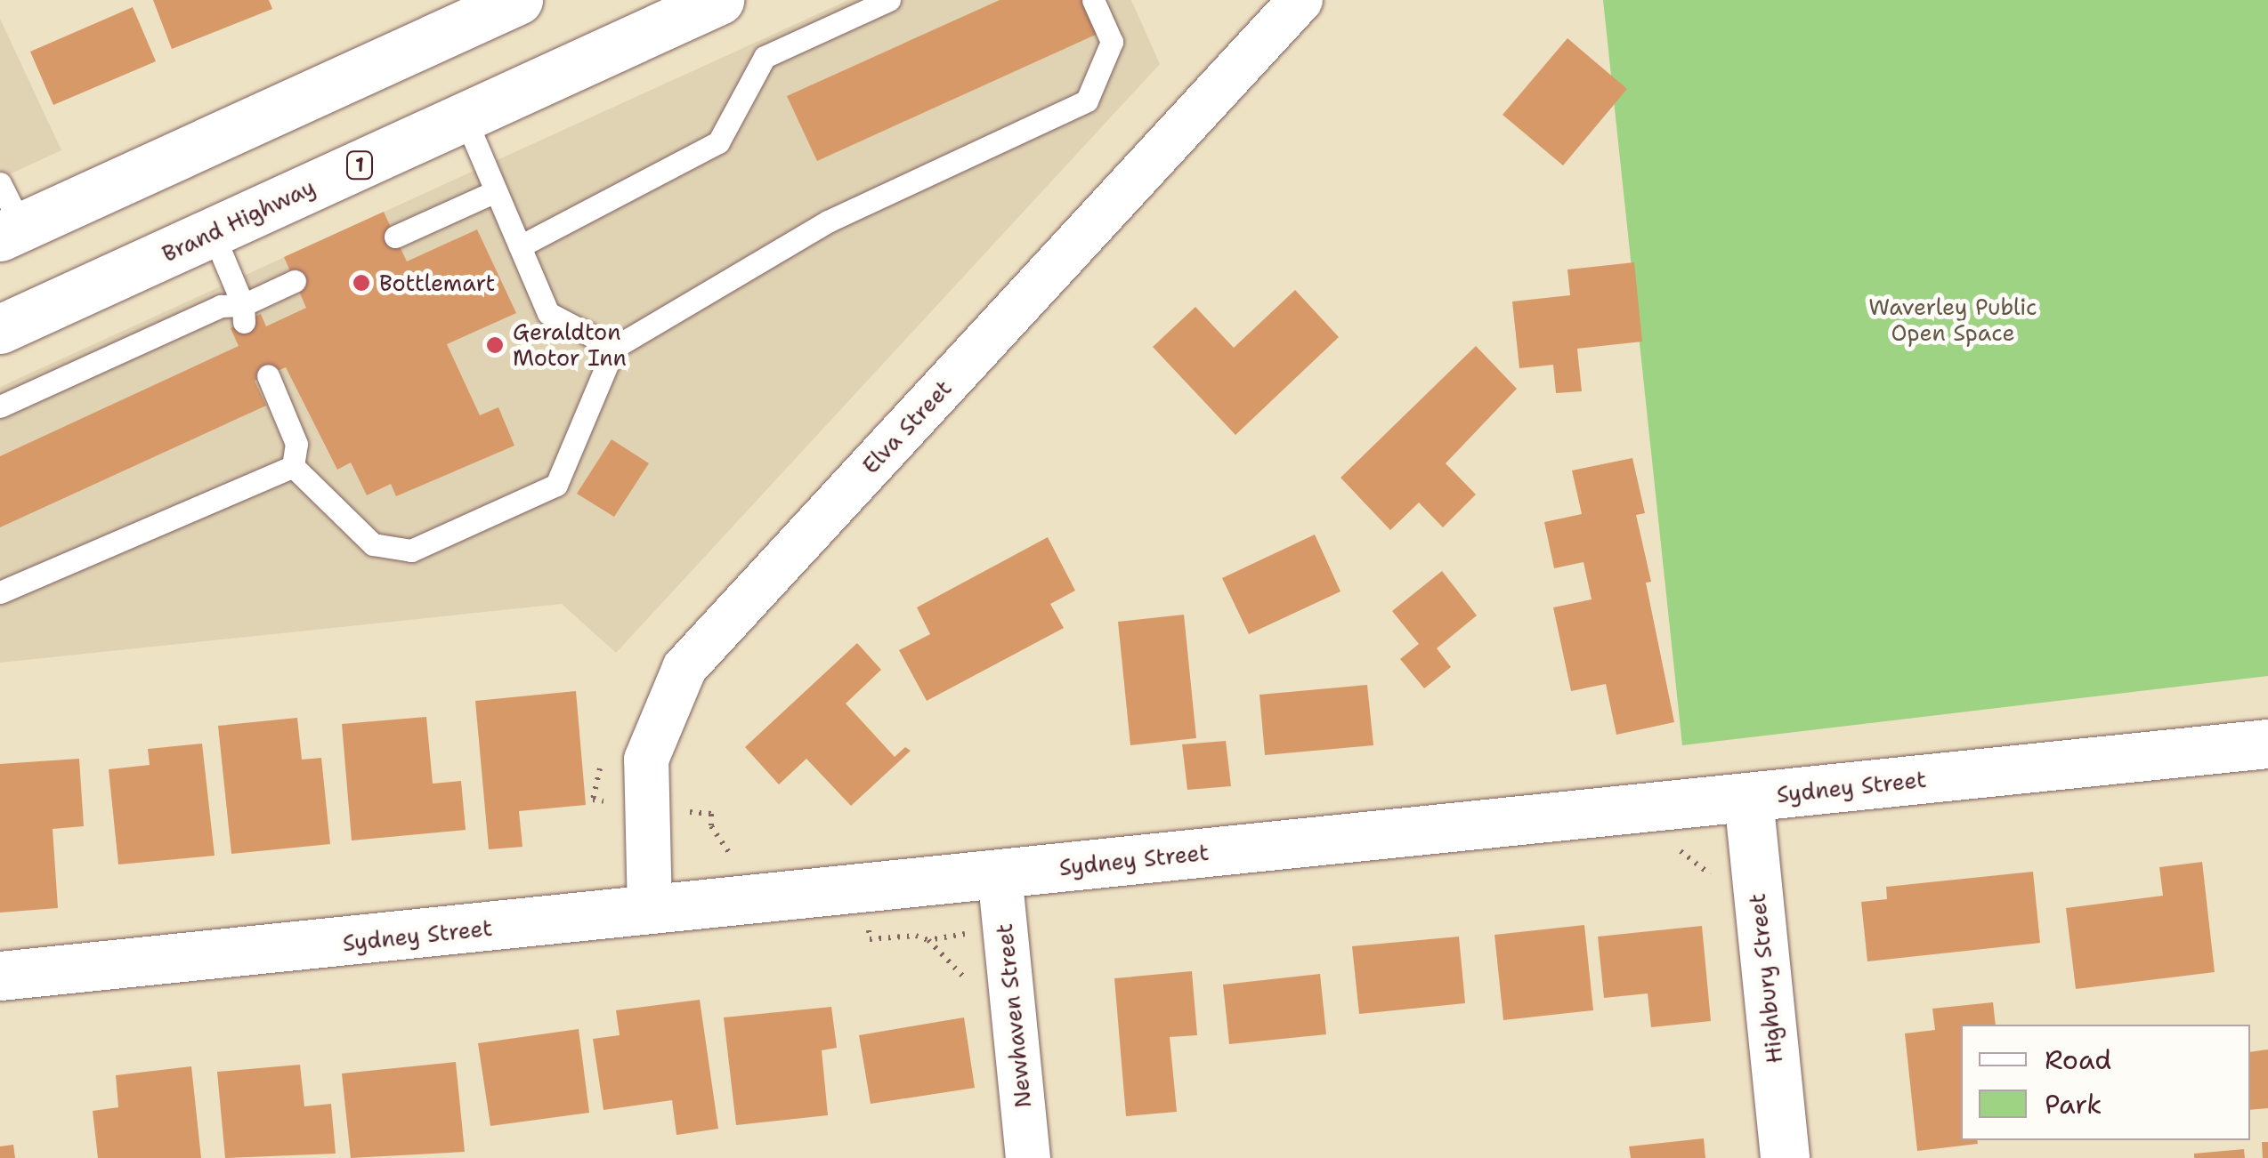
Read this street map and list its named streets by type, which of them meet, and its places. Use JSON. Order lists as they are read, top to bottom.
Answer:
{
  "streets": {
    "main road": [
      "1",
      "Brand Highway",
      "Sydney Street",
      "Highbury Street"
    ],
    "street": ["Elva Street", "Newhaven Street"]
  },
  "crossings": [
    ["Elva Street", "Sydney Street"],
    ["Sydney Street", "Highbury Street"],
    ["Sydney Street", "Newhaven Street"]
  ],
  "parks": ["Waverley Public Open Space"],
  "places": ["Bottlemart", "Geraldton Motor Inn"],
  "legend": ["Road", "Park"]
}
